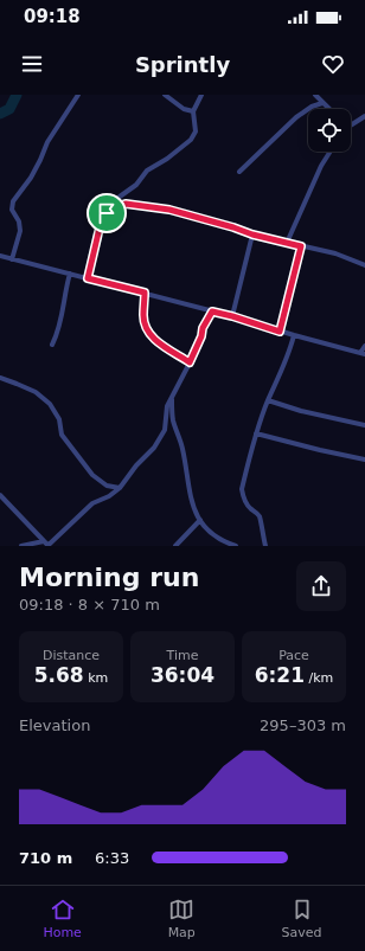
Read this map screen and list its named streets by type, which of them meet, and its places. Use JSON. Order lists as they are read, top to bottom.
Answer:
{
  "page": {
    "status": "09:18",
    "header": "Sprintly",
    "heading": ["Morning run", "09:18 · 8 × 710 m"],
    "stats": [
      ["Distance", "5.68 km"],
      ["Time", "36:04"],
      ["Pace", "6:21 /km"]
    ],
    "chart": ["Elevation", "295–303 m"],
    "list": [
      {
        "name": "710 m",
        "note": "6:33"
      }
    ],
    "tabs": ["Home", "Map", "Saved"]
  }
}
